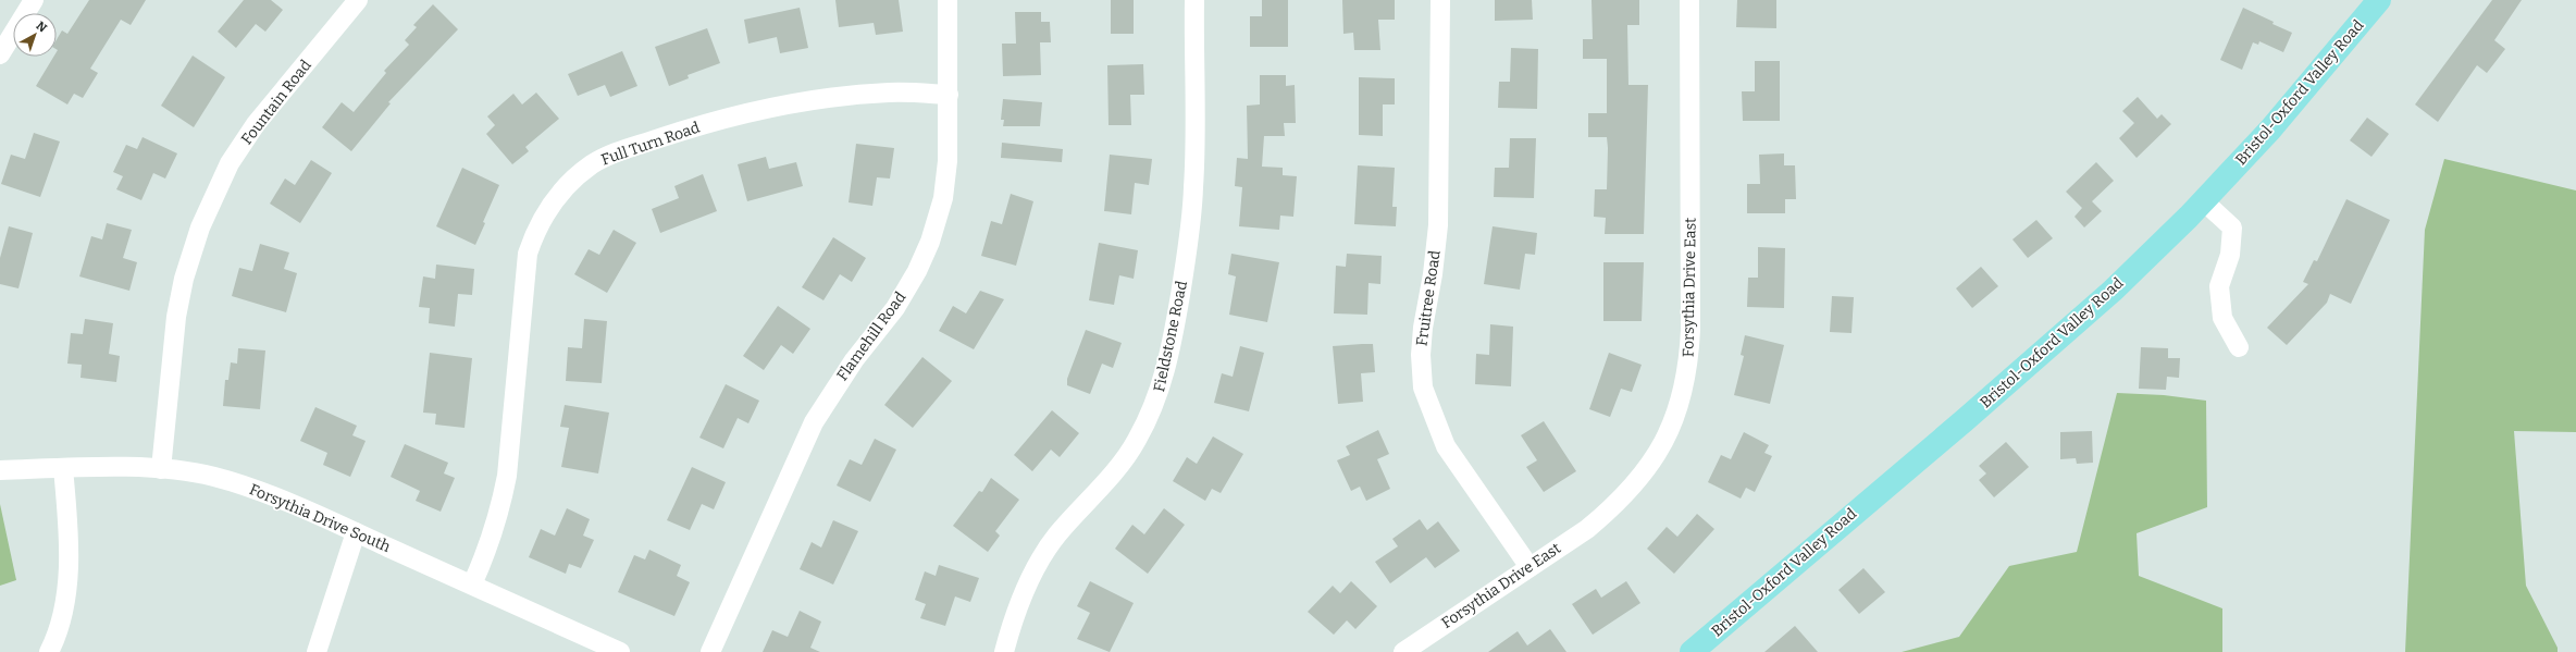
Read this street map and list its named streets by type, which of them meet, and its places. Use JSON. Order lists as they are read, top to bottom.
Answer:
{
  "streets": {
    "main road": ["Bristol-Oxford Valley Road"],
    "street": [
      "Fountain Road",
      "Full Turn Road",
      "Forsythia Drive East",
      "Fruitree Road",
      "Flamehill Road",
      "Fieldstone Road",
      "Forsythia Drive South"
    ]
  },
  "crossings": [
    ["Fountain Road", "Forsythia Drive South"],
    ["Full Turn Road", "Flamehill Road"],
    ["Full Turn Road", "Forsythia Drive South"],
    ["Forsythia Drive East", "Fruitree Road"]
  ],
  "north": "top right"
}
